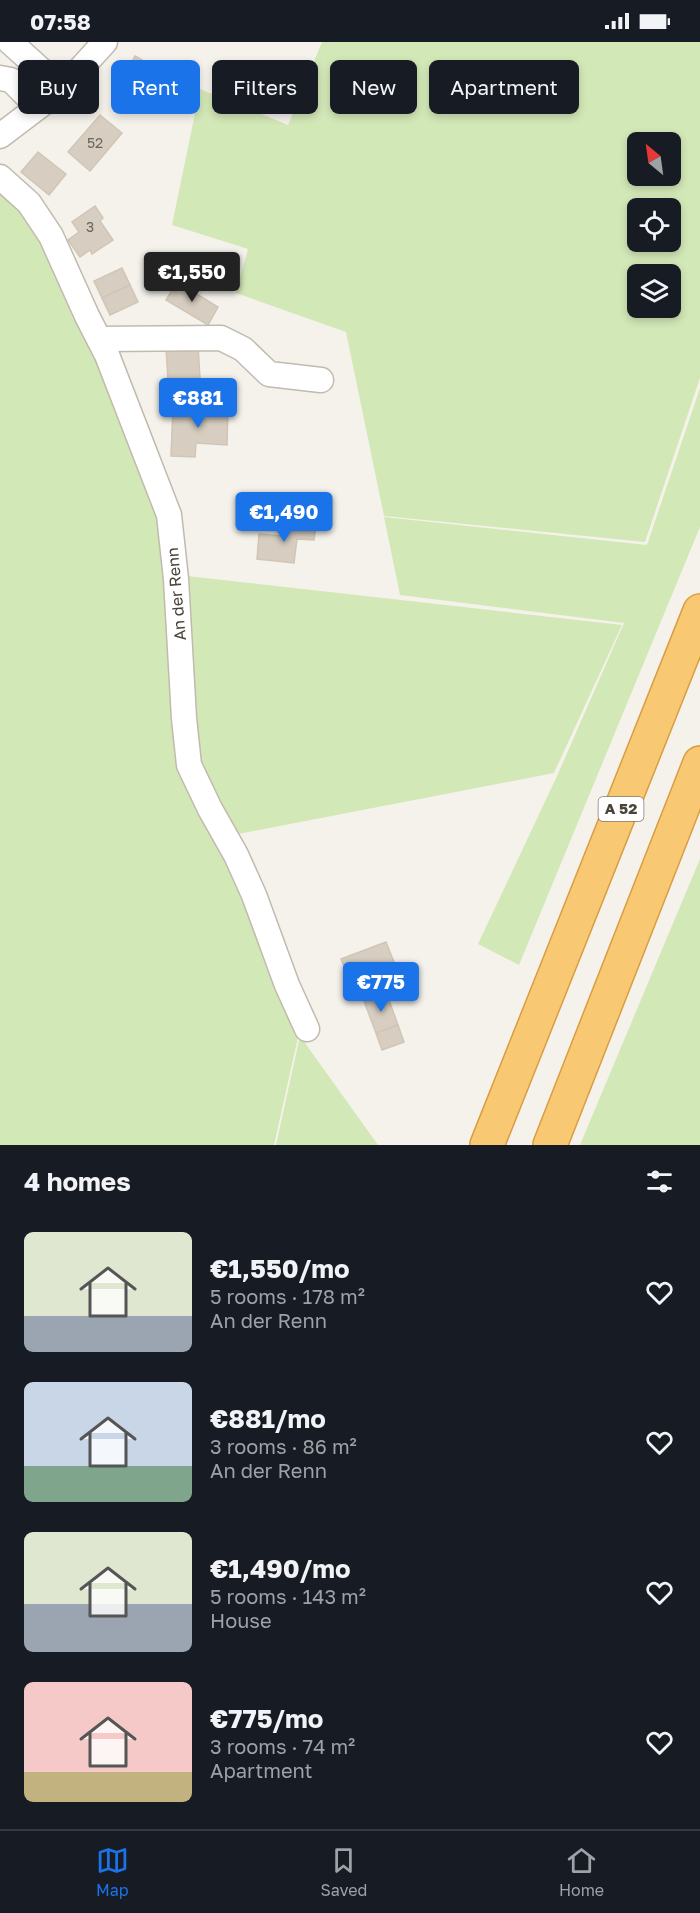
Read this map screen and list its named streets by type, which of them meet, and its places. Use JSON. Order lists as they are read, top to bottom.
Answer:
{
  "streets": {
    "highway": ["A 52"],
    "street": ["An der Renn"]
  },
  "house_numbers": ["52", "3"],
  "north": "top left",
  "page": {
    "status": "07:58",
    "chip": [
      "Buy",
      "Rent",
      "Filters",
      "New",
      "Apartment"
    ],
    "price": [
      "€1,550",
      "€881",
      "€1,490",
      "€775"
    ],
    "heading": "4 homes",
    "list": [
      {
        "name": "€1,550/mo",
        "note": "5 rooms · 178 m² · An der Renn"
      },
      {
        "name": "€881/mo",
        "note": "3 rooms · 86 m² · An der Renn"
      },
      {
        "name": "€1,490/mo",
        "note": "5 rooms · 143 m² · House"
      },
      {
        "name": "€775/mo",
        "note": "3 rooms · 74 m² · Apartment"
      }
    ],
    "tabs": ["Map", "Saved", "Home"]
  }
}
